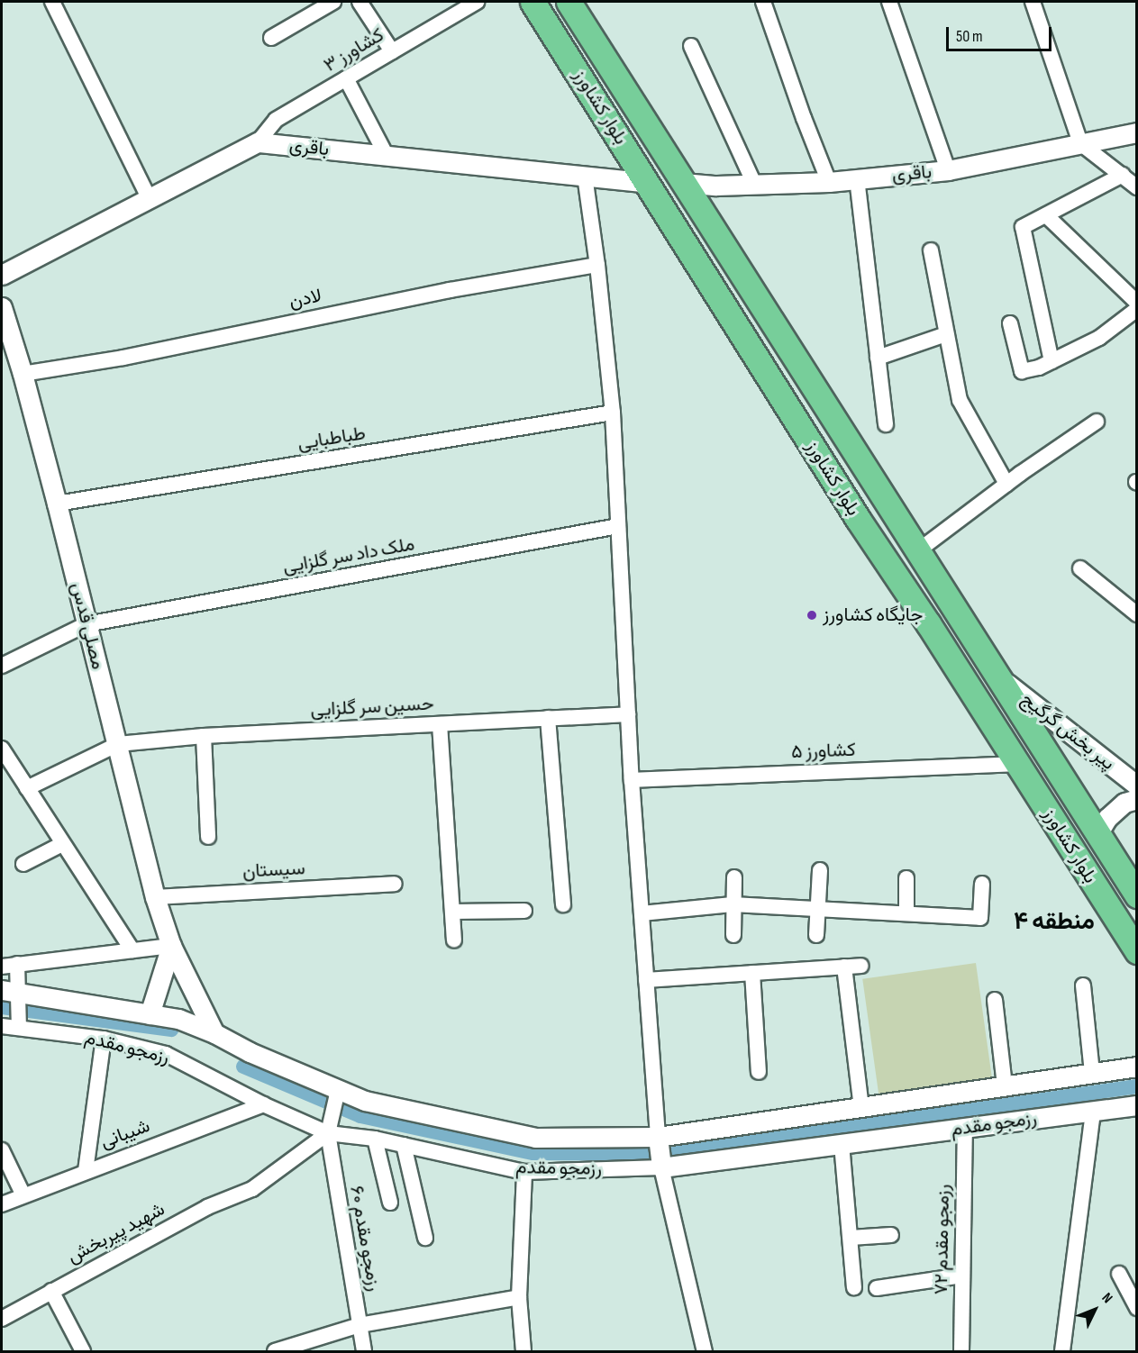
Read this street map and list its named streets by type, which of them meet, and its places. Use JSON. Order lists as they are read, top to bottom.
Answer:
{
  "streets": {
    "main road": ["بلوار کشاورز"],
    "street": [
      "کشاورز ۳",
      "باقری",
      "لادن",
      "طباطبایی",
      "ملک داد سر گلزایی",
      "مصلی قدس",
      "حسین سر گلزایی",
      "پیر بخش گرگیج",
      "کشاورز ۵",
      "سیستان",
      "رزمجو مقدم",
      "شیبانی",
      "شهید پیربخش",
      "رزمجو مقدم ۶۰",
      "رزمجو مقدم ۷۲"
    ]
  },
  "crossings": [
    ["کشاورز ۳", "باقری"],
    ["بلوار کشاورز", "باقری"],
    ["بلوار کشاورز", "پیر بخش گرگیج"],
    ["بلوار کشاورز", "کشاورز ۵"],
    ["لادن", "مصلی قدس"],
    ["طباطبایی", "مصلی قدس"],
    ["ملک داد سر گلزایی", "مصلی قدس"],
    ["مصلی قدس", "حسین سر گلزایی"],
    ["مصلی قدس", "سیستان"],
    ["مصلی قدس", "رزمجو مقدم"],
    ["رزمجو مقدم", "شیبانی"],
    ["رزمجو مقدم", "شهید پیربخش"],
    ["رزمجو مقدم", "رزمجو مقدم ۶۰"],
    ["رزمجو مقدم", "رزمجو مقدم ۷۲"],
    ["شهید پیربخش", "رزمجو مقدم ۶۰"]
  ],
  "districts": ["منطقه ۴"],
  "places": ["جایگاه کشاورز"],
  "scale_bar": "50 m",
  "north": "top right"
}
